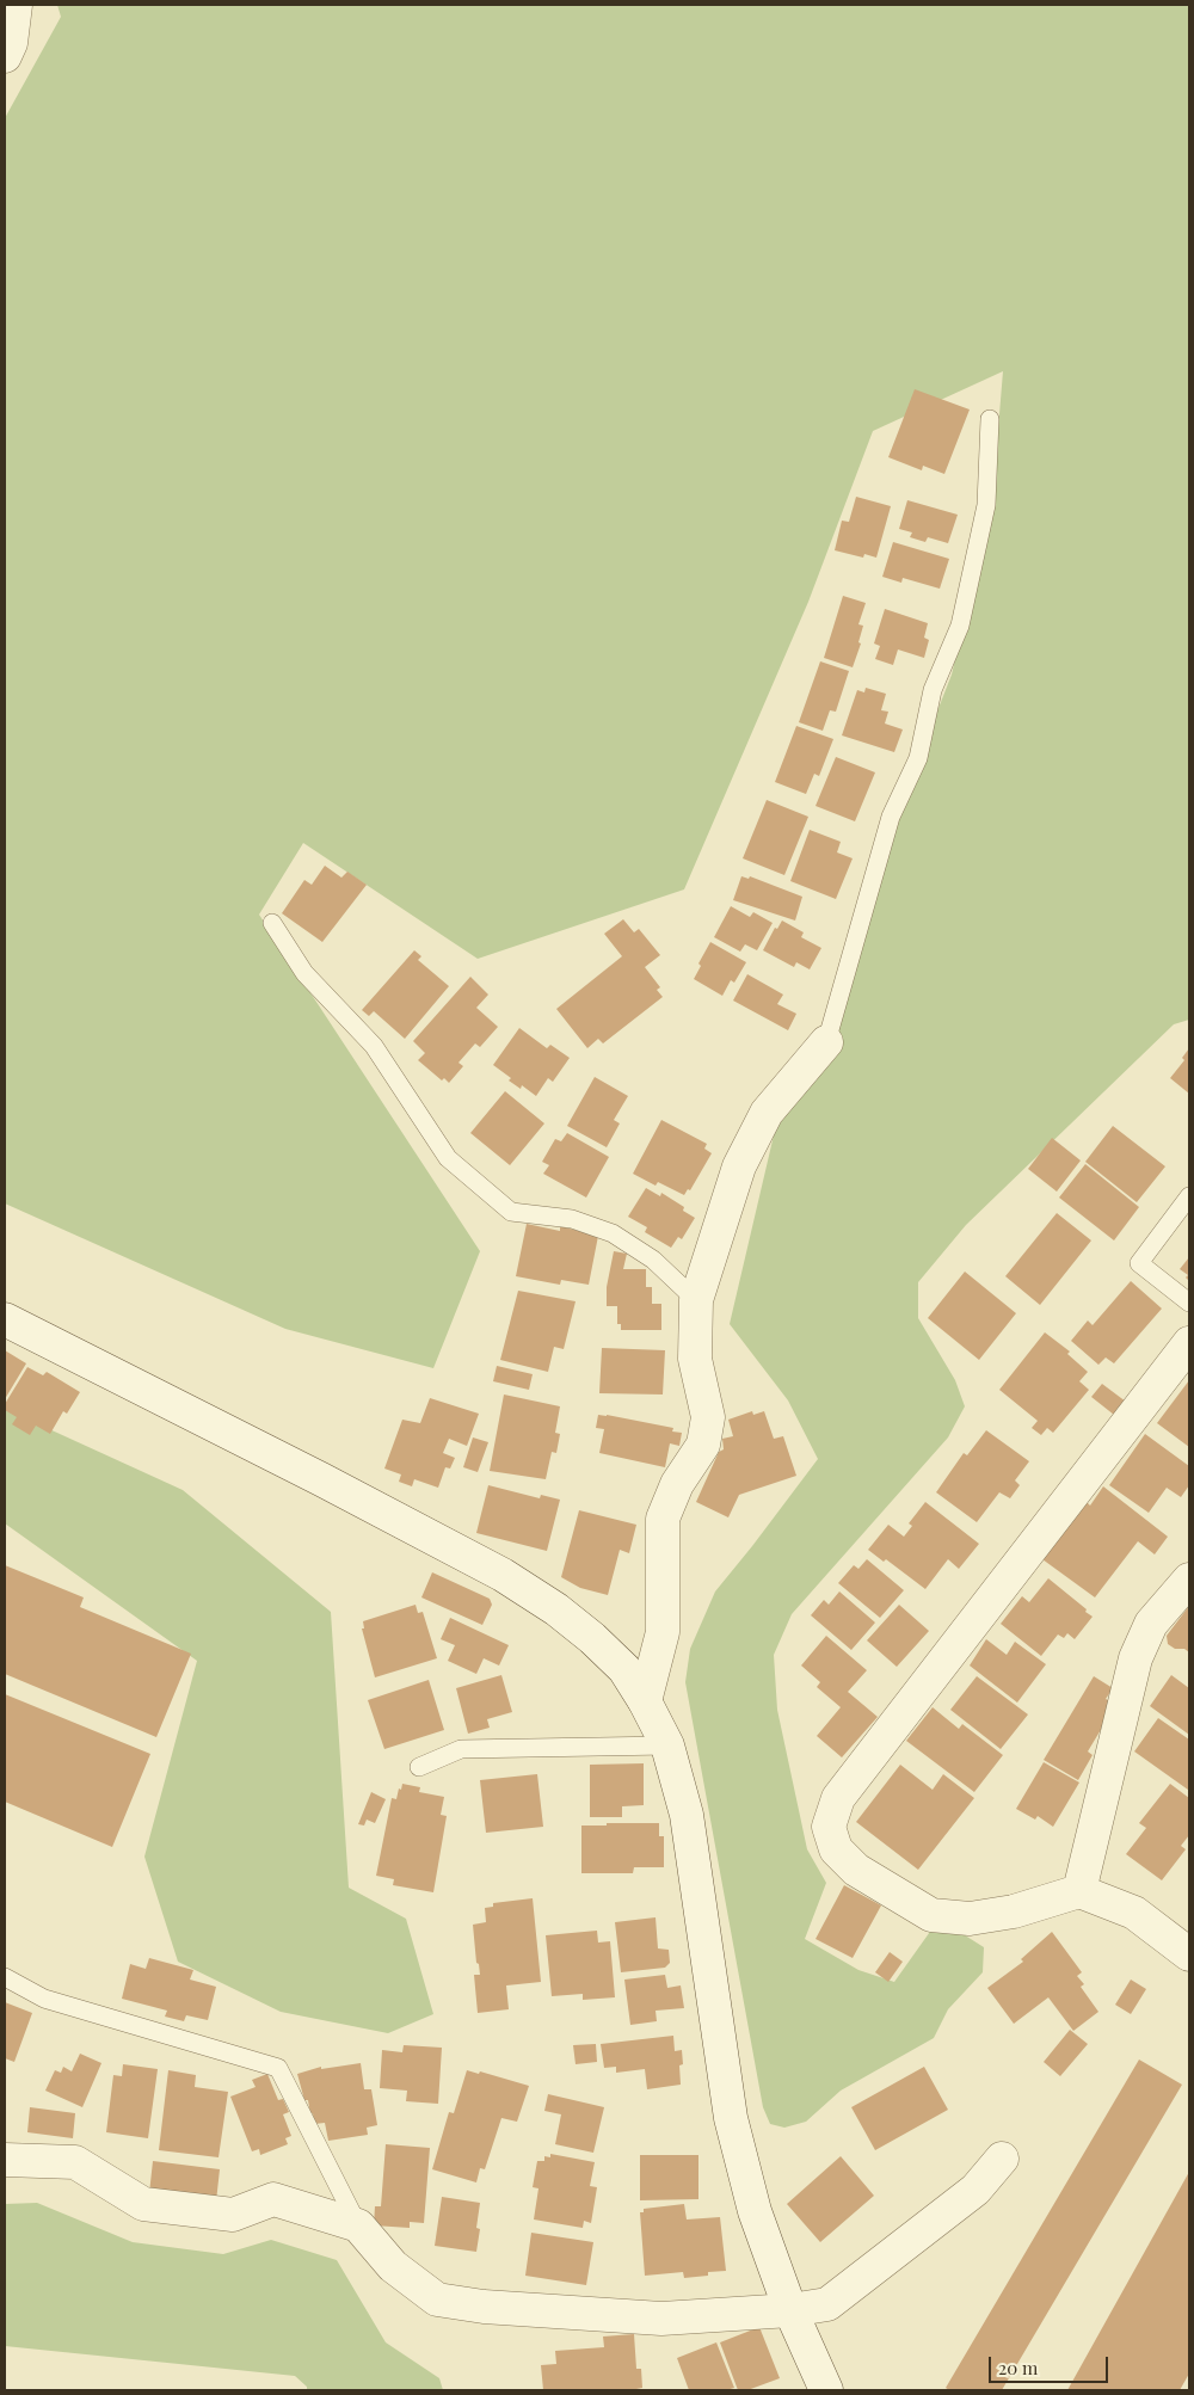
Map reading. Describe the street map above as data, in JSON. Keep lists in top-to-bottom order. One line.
{"scale_bar":"20 m"}
